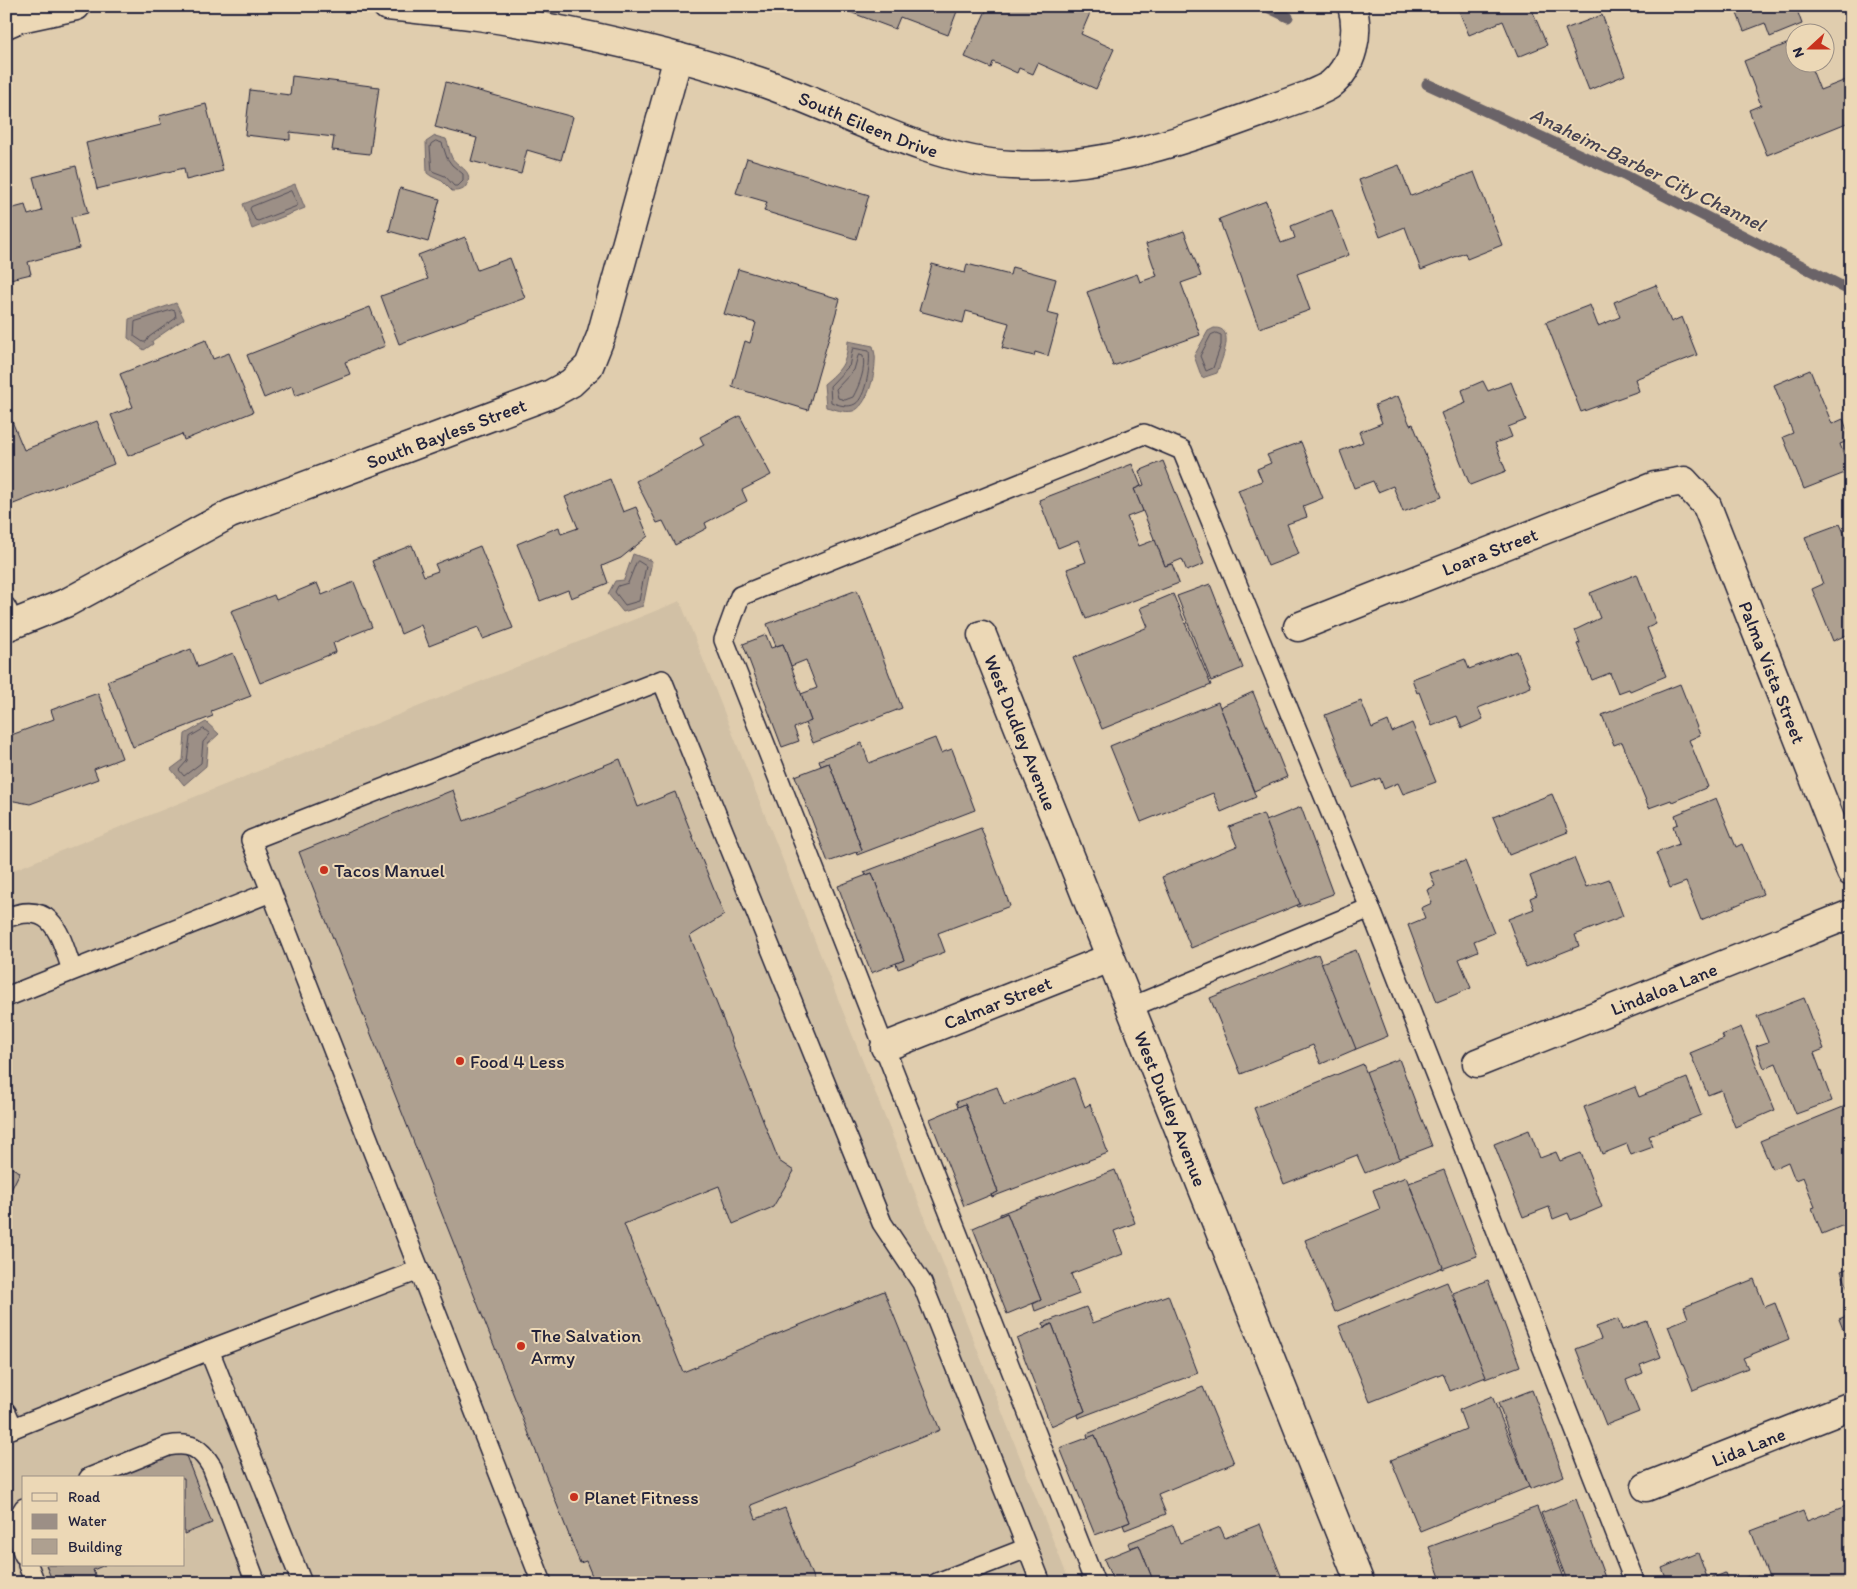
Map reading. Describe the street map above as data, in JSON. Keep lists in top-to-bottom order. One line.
{"streets":{"street":["South Eileen Drive","South Bayless Street","Loara Street","Palma Vista Street","West Dudley Avenue","Lindaloa Lane","Calmar Street","Lida Lane"]},"crossings":[["South Eileen Drive","South Bayless Street"],["Loara Street","Palma Vista Street"],["West Dudley Avenue","Calmar Street"]],"water":["Anaheim-Barber City Channel"],"places":["Tacos Manuel","Food 4 Less","The Salvation Army","Planet Fitness"],"legend":["Road","Water","Building"],"north":"left"}
